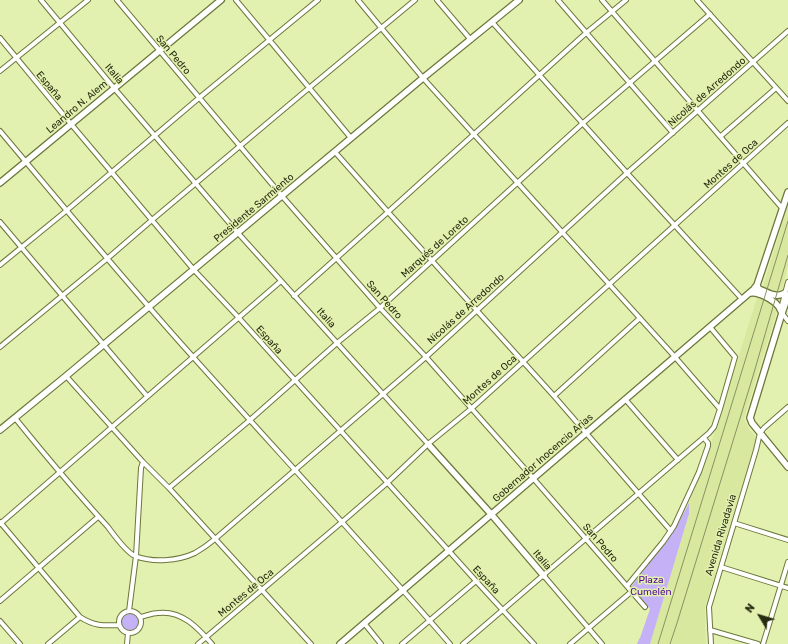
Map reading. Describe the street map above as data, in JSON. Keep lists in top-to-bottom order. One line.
{"streets":{"street":["San Pedro","Italia","España","Nicolás de Arredondo","Leandro N. Alem","Montes de Oca","Presidente Sarmiento","Marqués de Loreto","Gobernador Inocencio Arias","Avenida Rivadavia"]},"crossings":[["San Pedro","Nicolás de Arredondo"],["San Pedro","Leandro N. Alem"],["San Pedro","Montes de Oca"],["San Pedro","Presidente Sarmiento"],["San Pedro","Marqués de Loreto"],["San Pedro","Gobernador Inocencio Arias"],["Italia","Nicolás de Arredondo"],["Italia","Leandro N. Alem"],["Italia","Montes de Oca"],["Italia","Presidente Sarmiento"],["Italia","Marqués de Loreto"],["Italia","Gobernador Inocencio Arias"],["España","Nicolás de Arredondo"],["España","Leandro N. Alem"],["España","Montes de Oca"],["España","Presidente Sarmiento"],["España","Marqués de Loreto"],["España","Gobernador Inocencio Arias"]],"parks":["Plaza Cumelén"],"north":"top left"}
